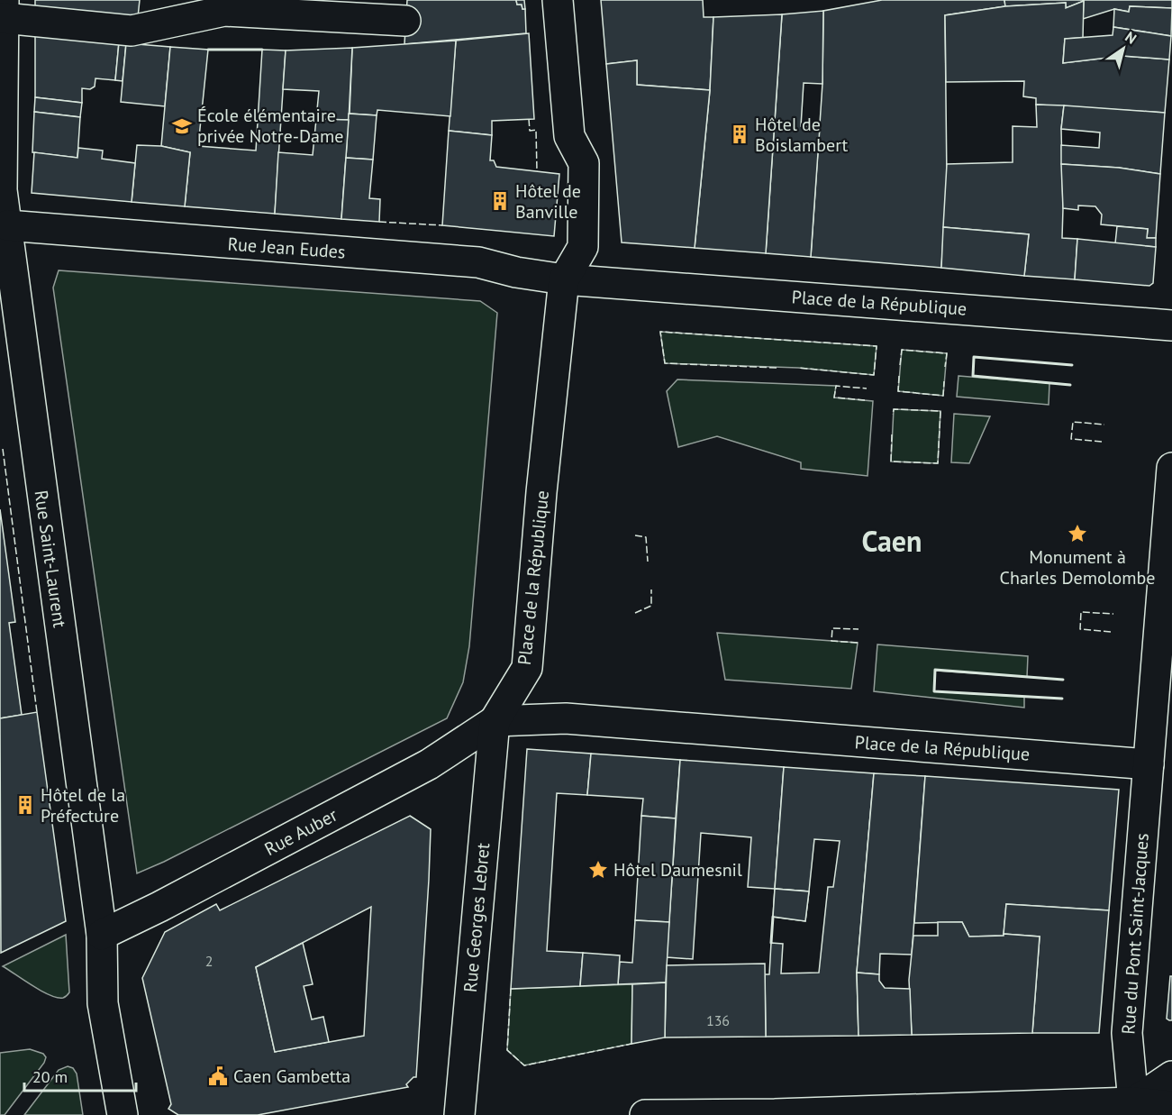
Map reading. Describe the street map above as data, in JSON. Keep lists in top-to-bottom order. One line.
{"streets":{"street":["Rue Jean Eudes","Place de la République","Rue Saint-Laurent","Rue Auber","Rue Georges Lebret","Rue du Pont Saint-Jacques"]},"crossings":[["Rue Jean Eudes","Place de la République"],["Rue Jean Eudes","Rue Saint-Laurent"],["Place de la République","Rue Auber"],["Place de la République","Rue Georges Lebret"],["Place de la République","Rue du Pont Saint-Jacques"],["Rue Saint-Laurent","Rue Auber"],["Rue Auber","Rue Georges Lebret"]],"districts":["Caen"],"places":{"school or university":["École élémentaire privée Notre-Dame"],"building":["Hôtel de Boislambert","Hôtel de Banville","Hôtel de la Préfecture"],"place":["Monument à Charles Demolombe","Hôtel Daumesnil"],"public building":["Caen Gambetta"]},"house_numbers":["2","136"],"scale_bar":"20 m","north":"top right"}
